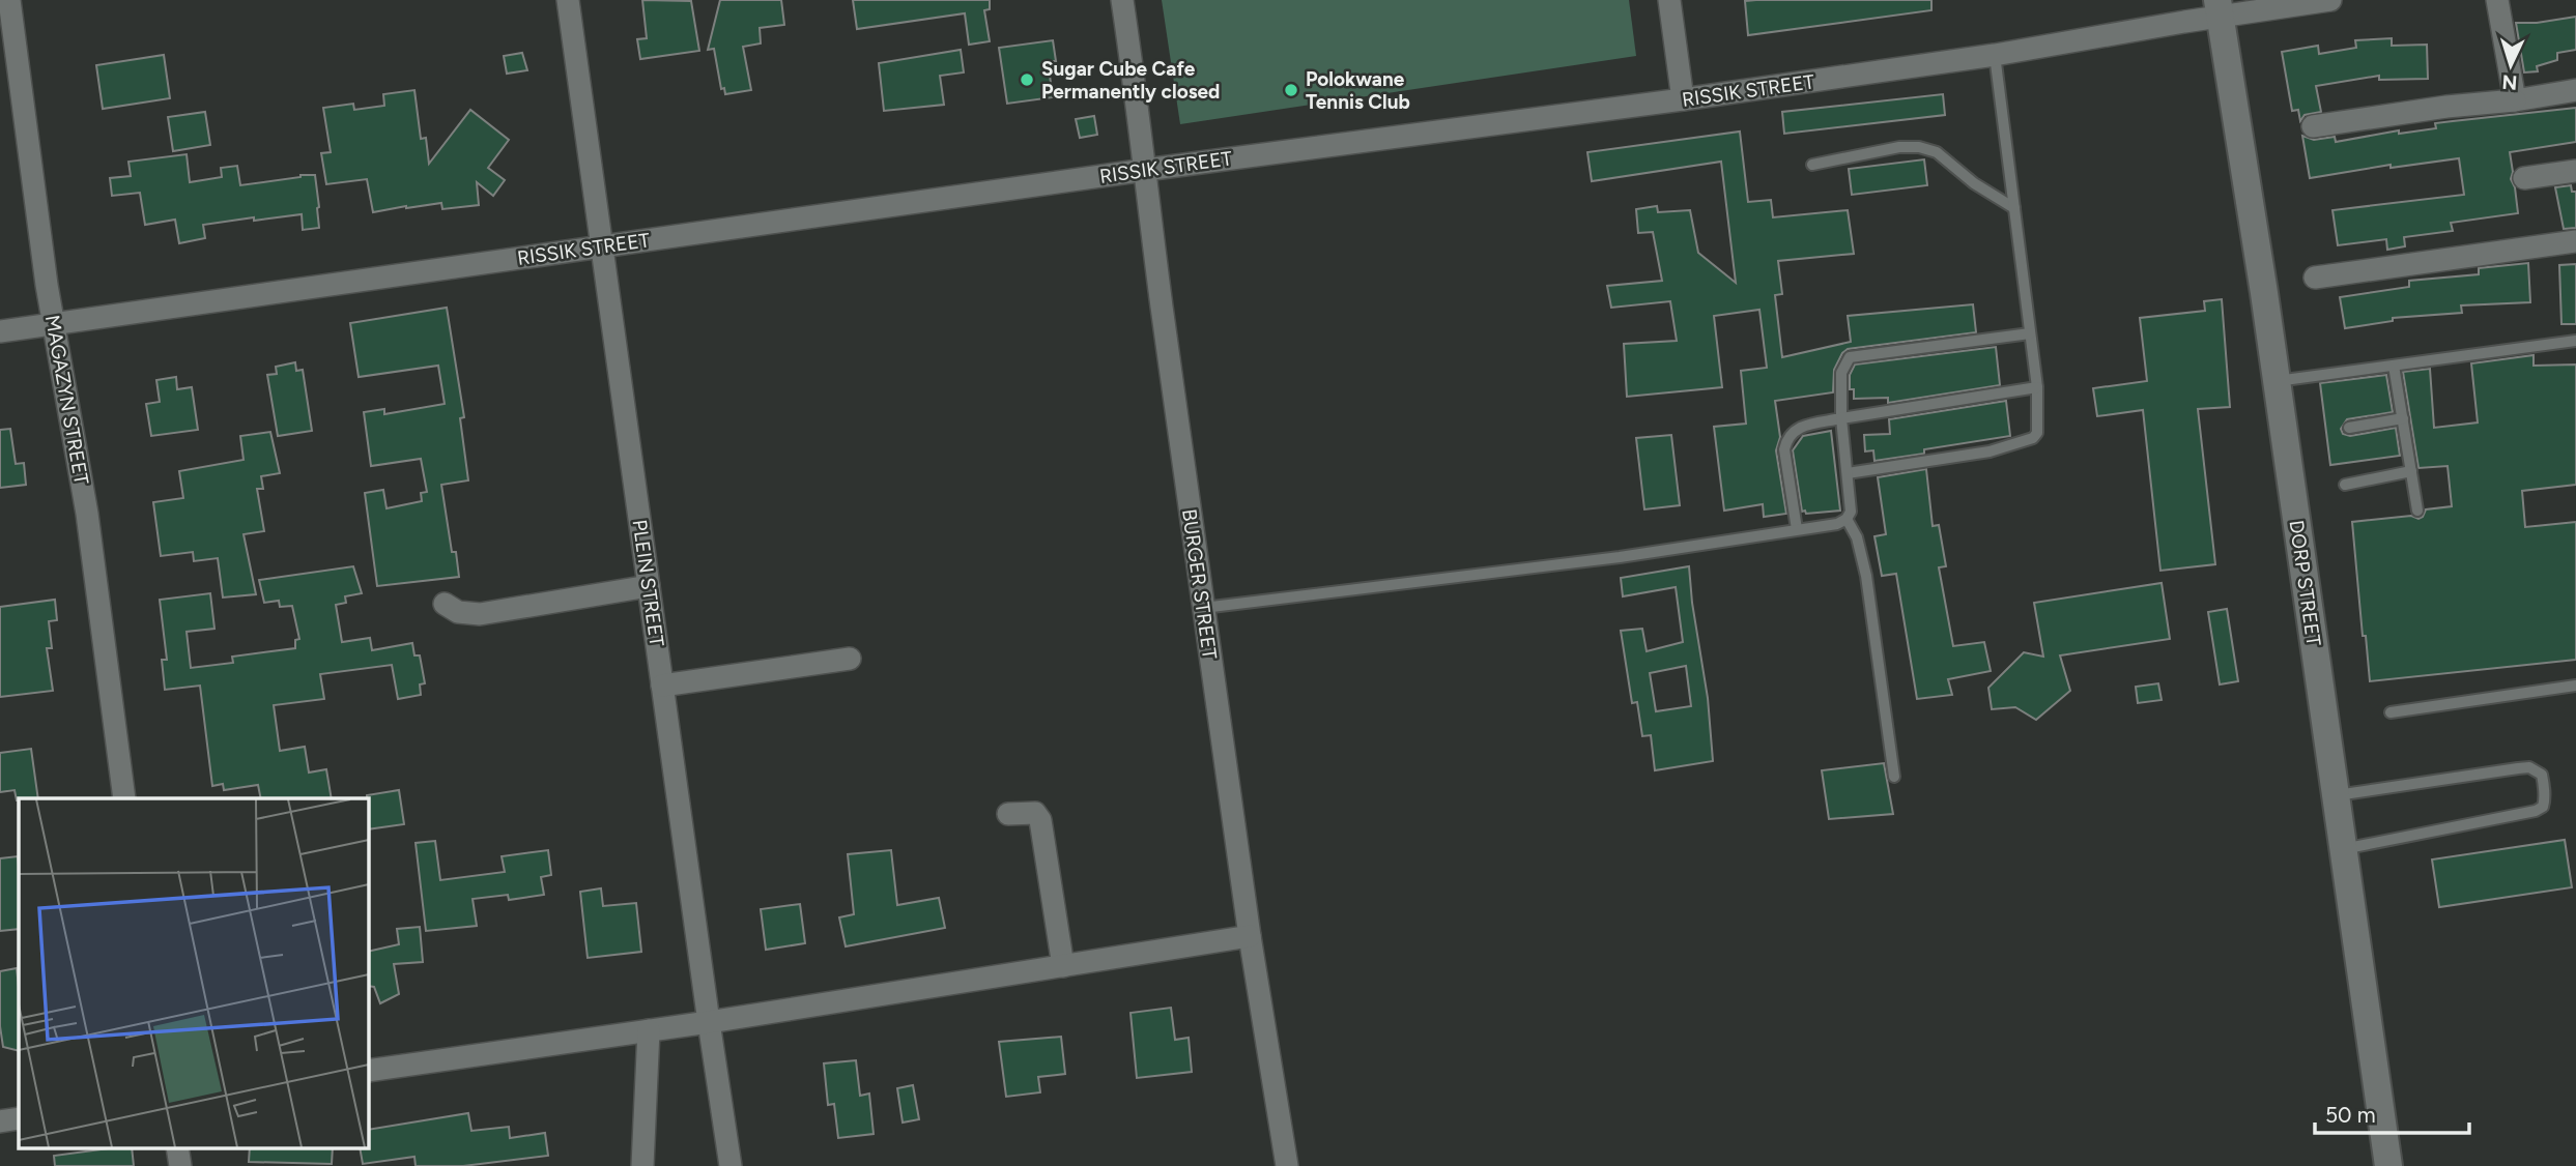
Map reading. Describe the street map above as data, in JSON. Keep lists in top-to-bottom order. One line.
{"streets":{"street":["RISSIK STREET","MAGAZYN STREET","PLEIN STREET","DORP STREET","BURGER STREET"]},"crossings":[["RISSIK STREET","MAGAZYN STREET"],["RISSIK STREET","PLEIN STREET"],["RISSIK STREET","DORP STREET"],["RISSIK STREET","BURGER STREET"]],"places":["Sugar Cube Cafe Permanently closed","Polokwane Tennis Club"],"scale_bar":"50 m","north":"bottom"}
